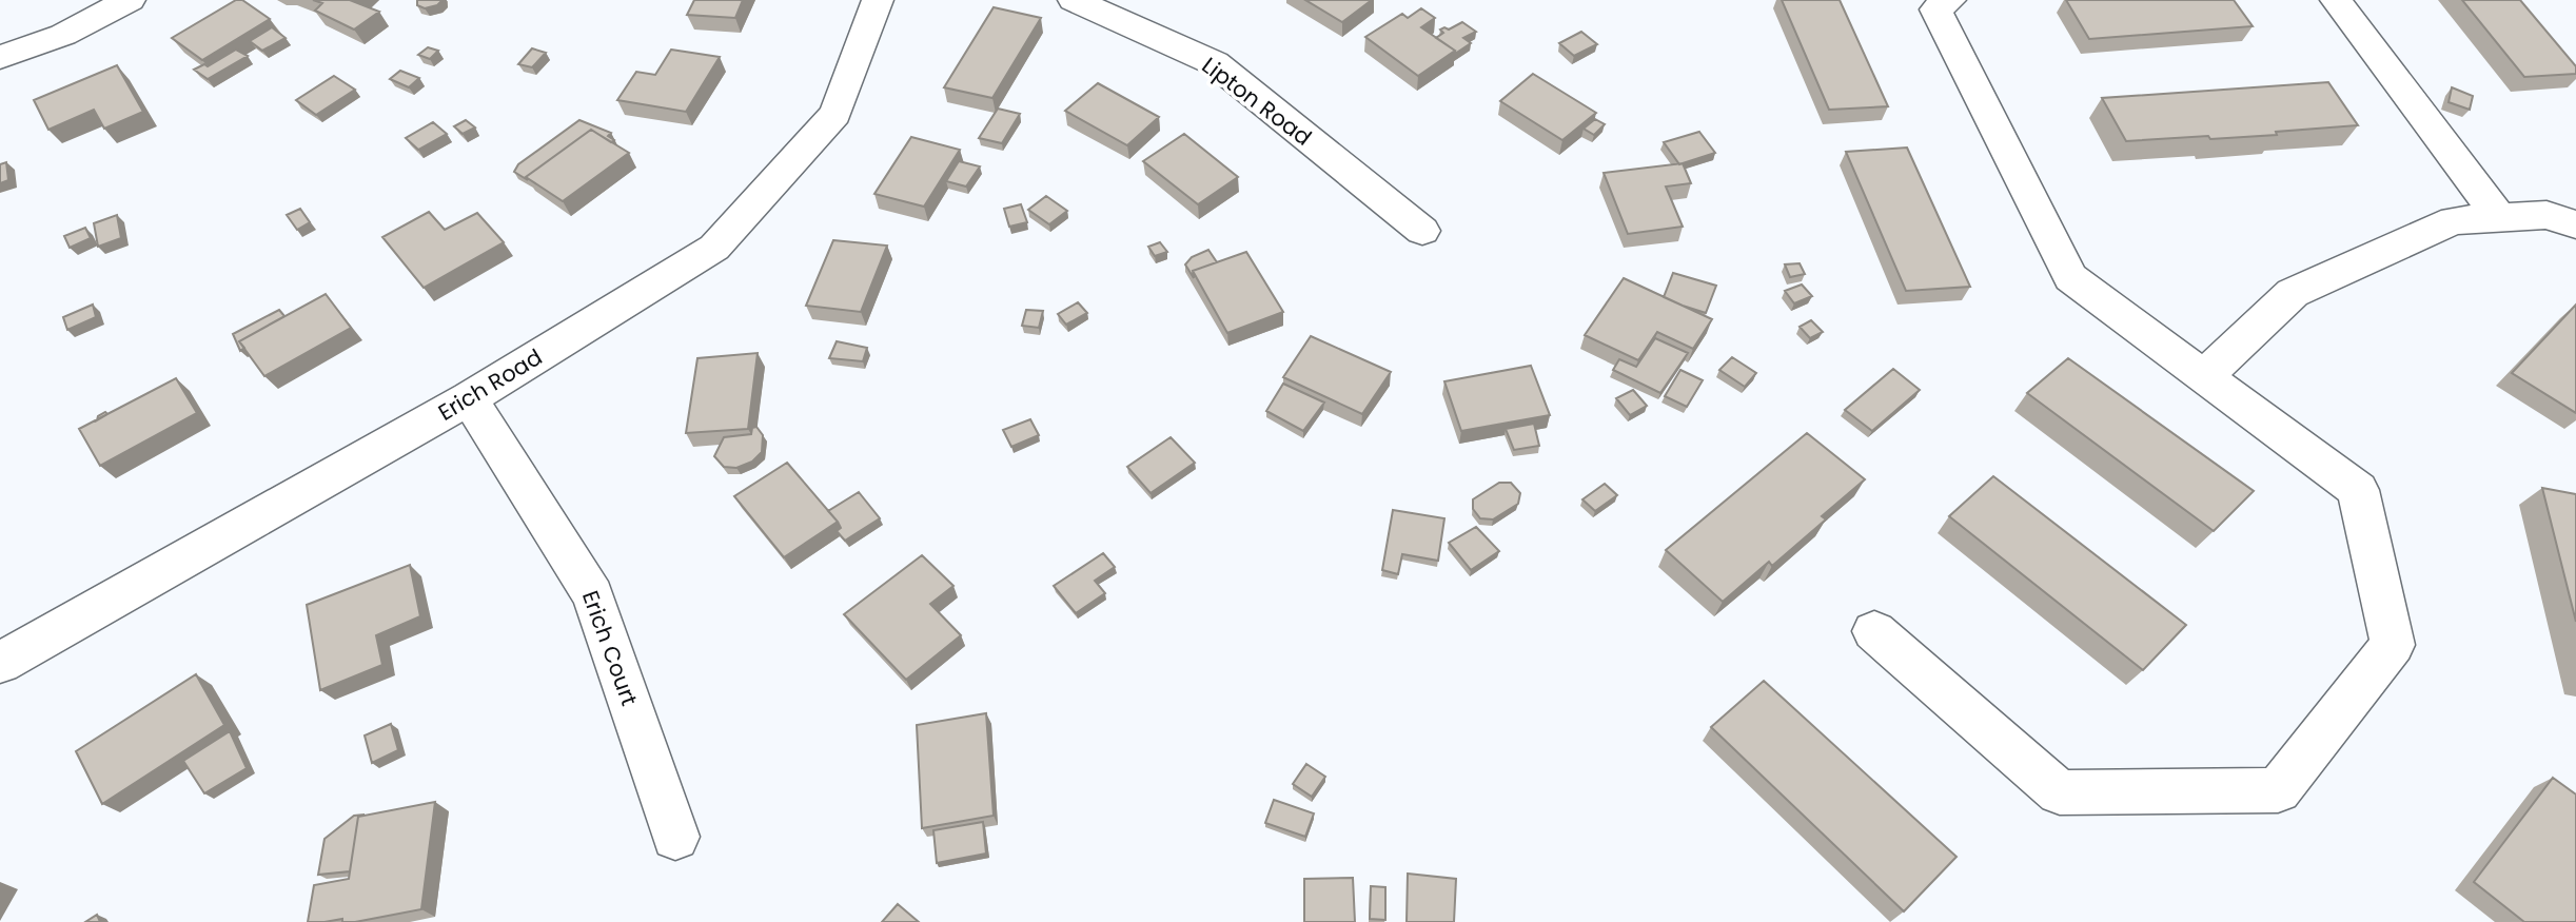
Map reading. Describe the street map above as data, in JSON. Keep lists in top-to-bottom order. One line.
{"streets":{"street":["Lipton Road","Erich Road","Erich Court"]},"crossings":[["Erich Road","Erich Court"]]}
